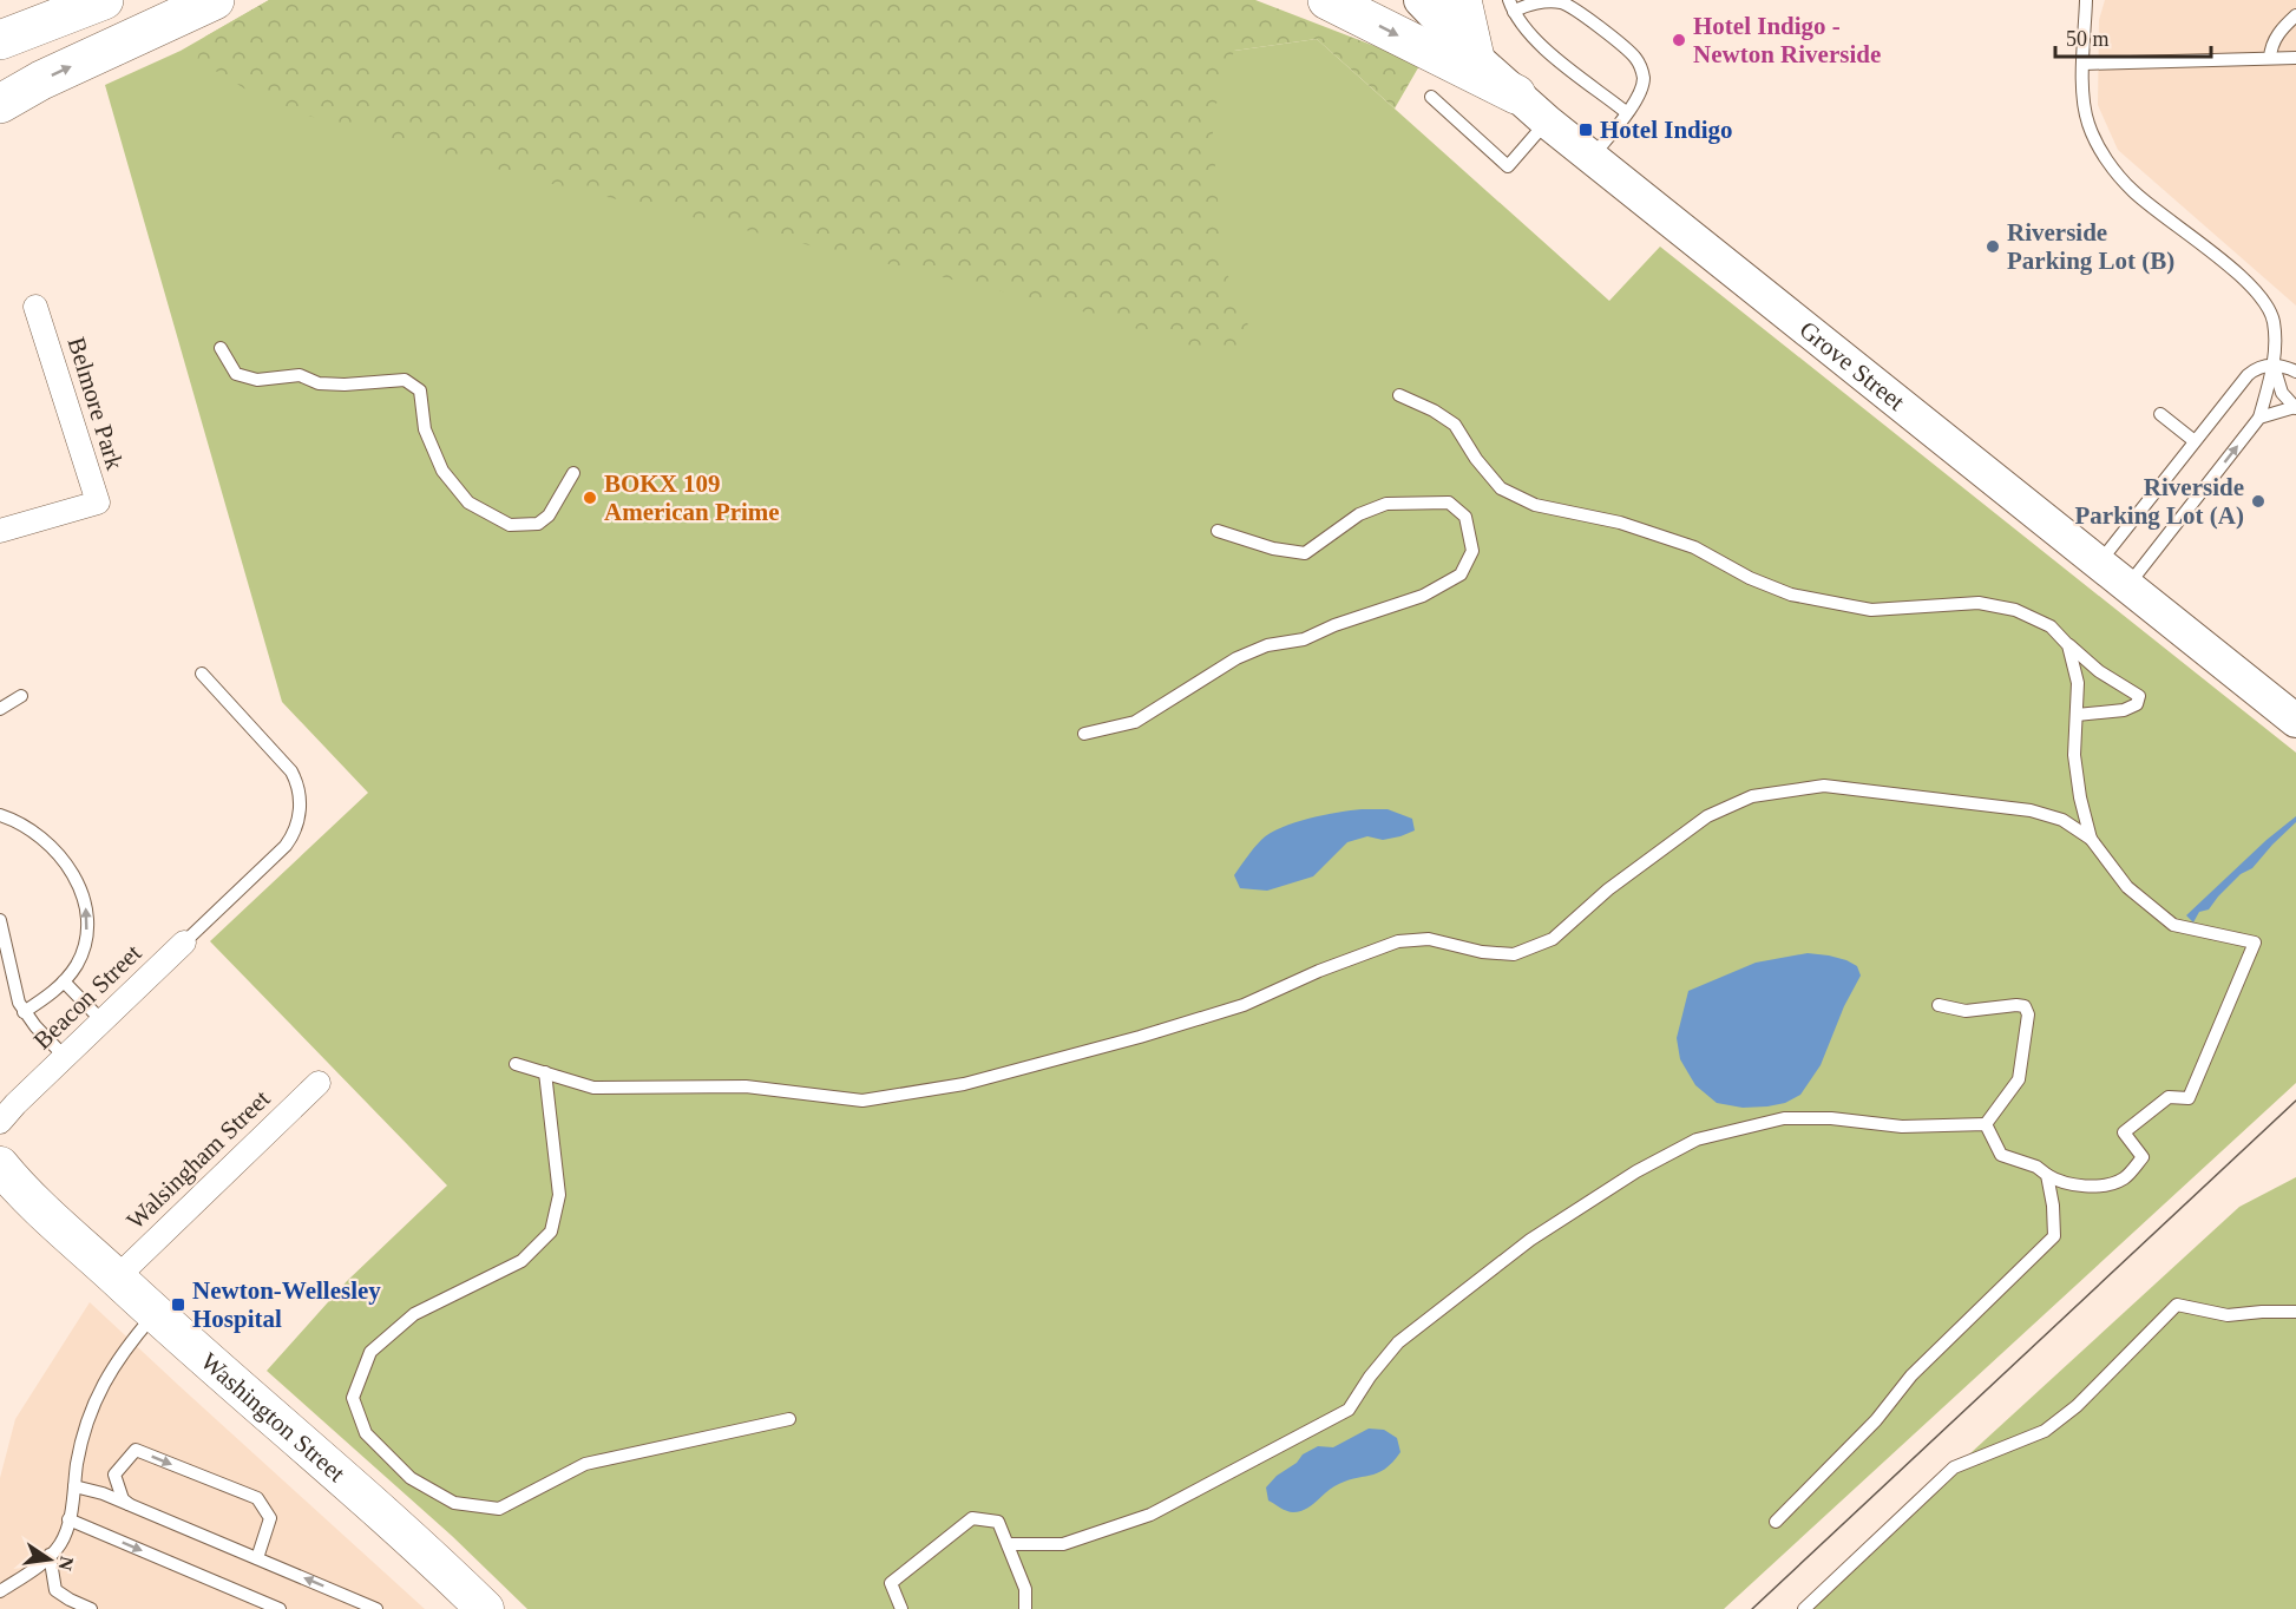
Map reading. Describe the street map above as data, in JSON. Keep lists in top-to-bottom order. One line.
{"streets":{"main road":["Grove Street","Washington Street"],"street":["Belmore Park","Beacon Street","Walsingham Street"]},"crossings":[["Walsingham Street","Washington Street"]],"places":{"other":["Hotel Indigo - Newton Riverside","Riverside Parking Lot (B)","BOKX 109 American Prime","Riverside Parking Lot (A)"],"transit":["Hotel Indigo","Newton-Wellesley Hospital"]},"scale_bar":"50 m","north":"right"}
